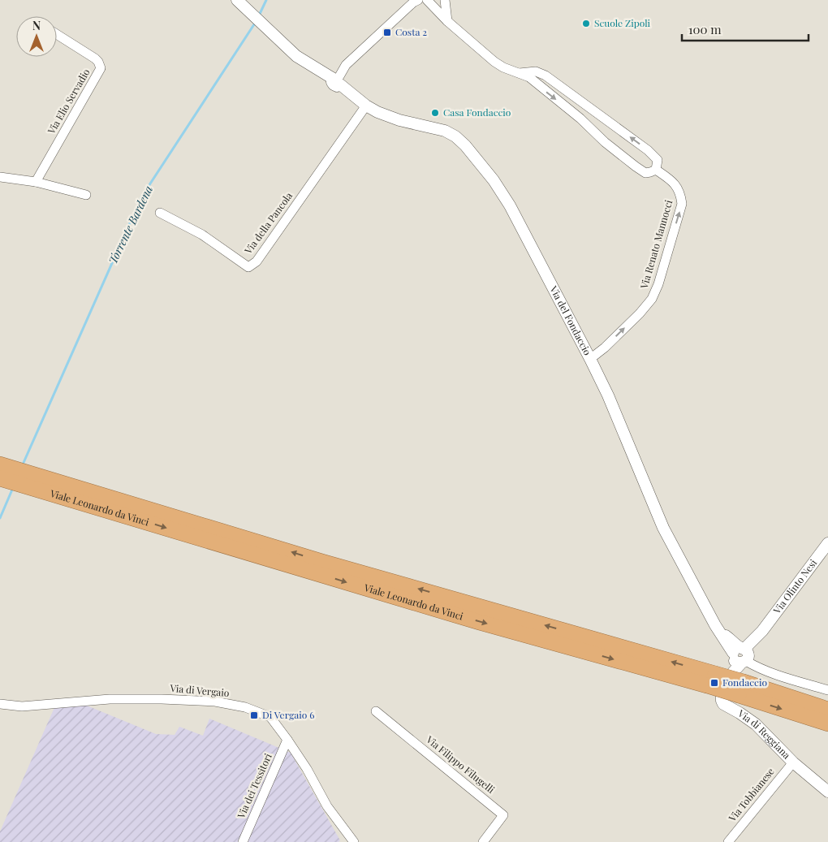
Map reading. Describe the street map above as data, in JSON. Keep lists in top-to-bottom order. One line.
{"streets":{"highway":["Viale Leonardo da Vinci"],"street":["Via Elio Servadio","Via della Pancola","Via Renato Mannocci","Via del Fondaccio","Via Olinto Nesi","Via di Vergaio","Via di Reggiana","Via Filippo Filugelli","Via dei Tessitori","Via Tobbianese"]},"crossings":[["Via della Pancola","Via del Fondaccio"],["Via Renato Mannocci","Via del Fondaccio"],["Via del Fondaccio","Via Olinto Nesi"],["Via del Fondaccio","Via di Reggiana"],["Viale Leonardo da Vinci","Via di Reggiana"],["Via Olinto Nesi","Via di Reggiana"],["Via di Vergaio","Via dei Tessitori"],["Via di Reggiana","Via Tobbianese"]],"water":["Torrente Bardena"],"places":{"other":["Scuole Zipoli","Casa Fondaccio"],"transit":["Costa 2","Fondaccio","Di Vergaio 6"]},"scale_bar":"100 m","north":"top"}
